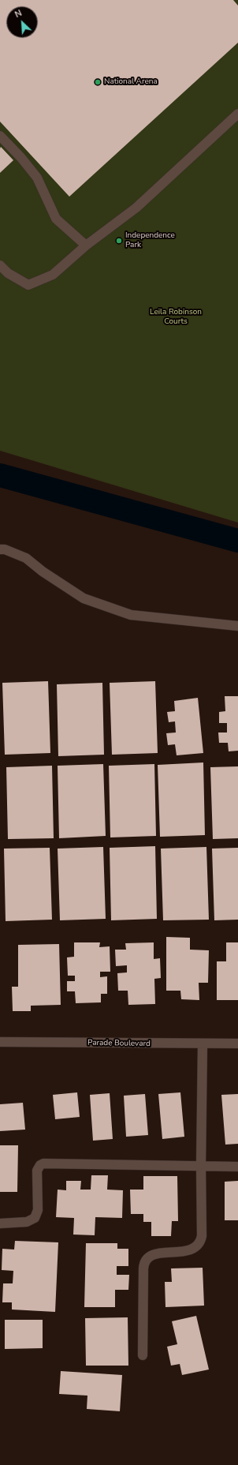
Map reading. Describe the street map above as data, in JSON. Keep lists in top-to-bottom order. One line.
{"streets":{"street":["Parade Boulevard"]},"parks":["Leila Robinson Courts"],"places":["National Arena","Independence Park"],"north":"top left"}
